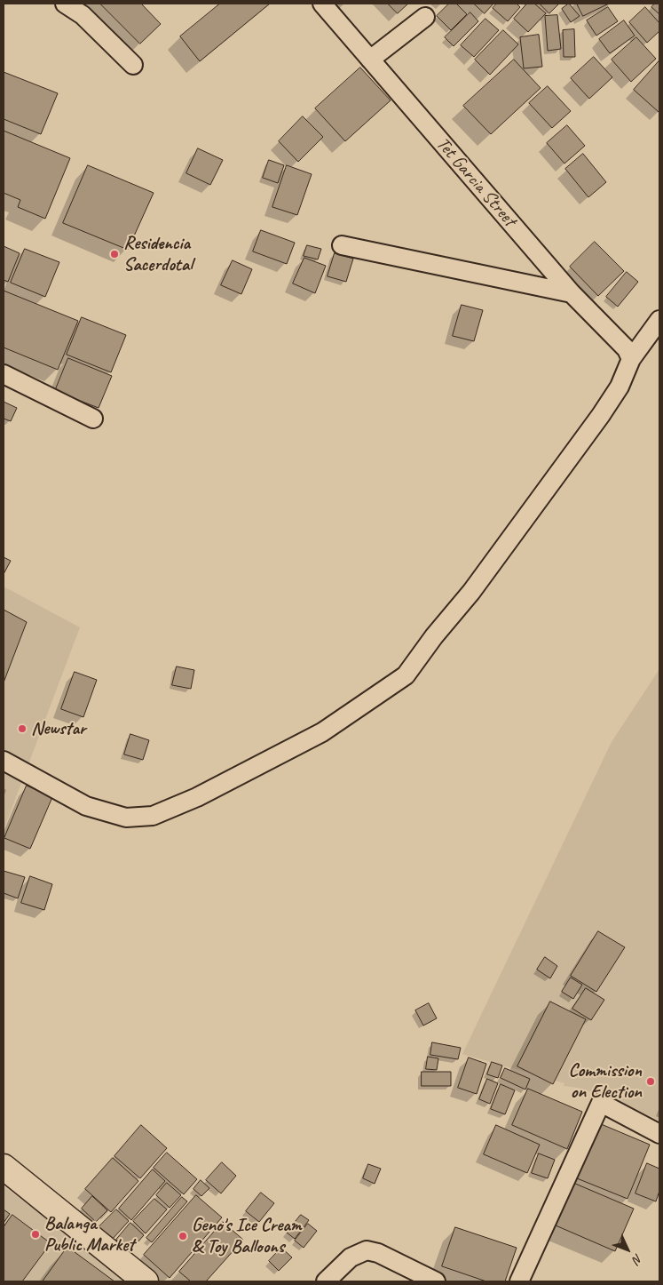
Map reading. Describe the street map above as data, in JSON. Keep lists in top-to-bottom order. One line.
{"streets":{"street":["Tet Garcia Street"]},"places":["Residencia Sacerdotal","Newstar","Commission on Election","Balanga Public Market","Geno's Ice Cream & Toy Balloons"],"north":"bottom right"}
